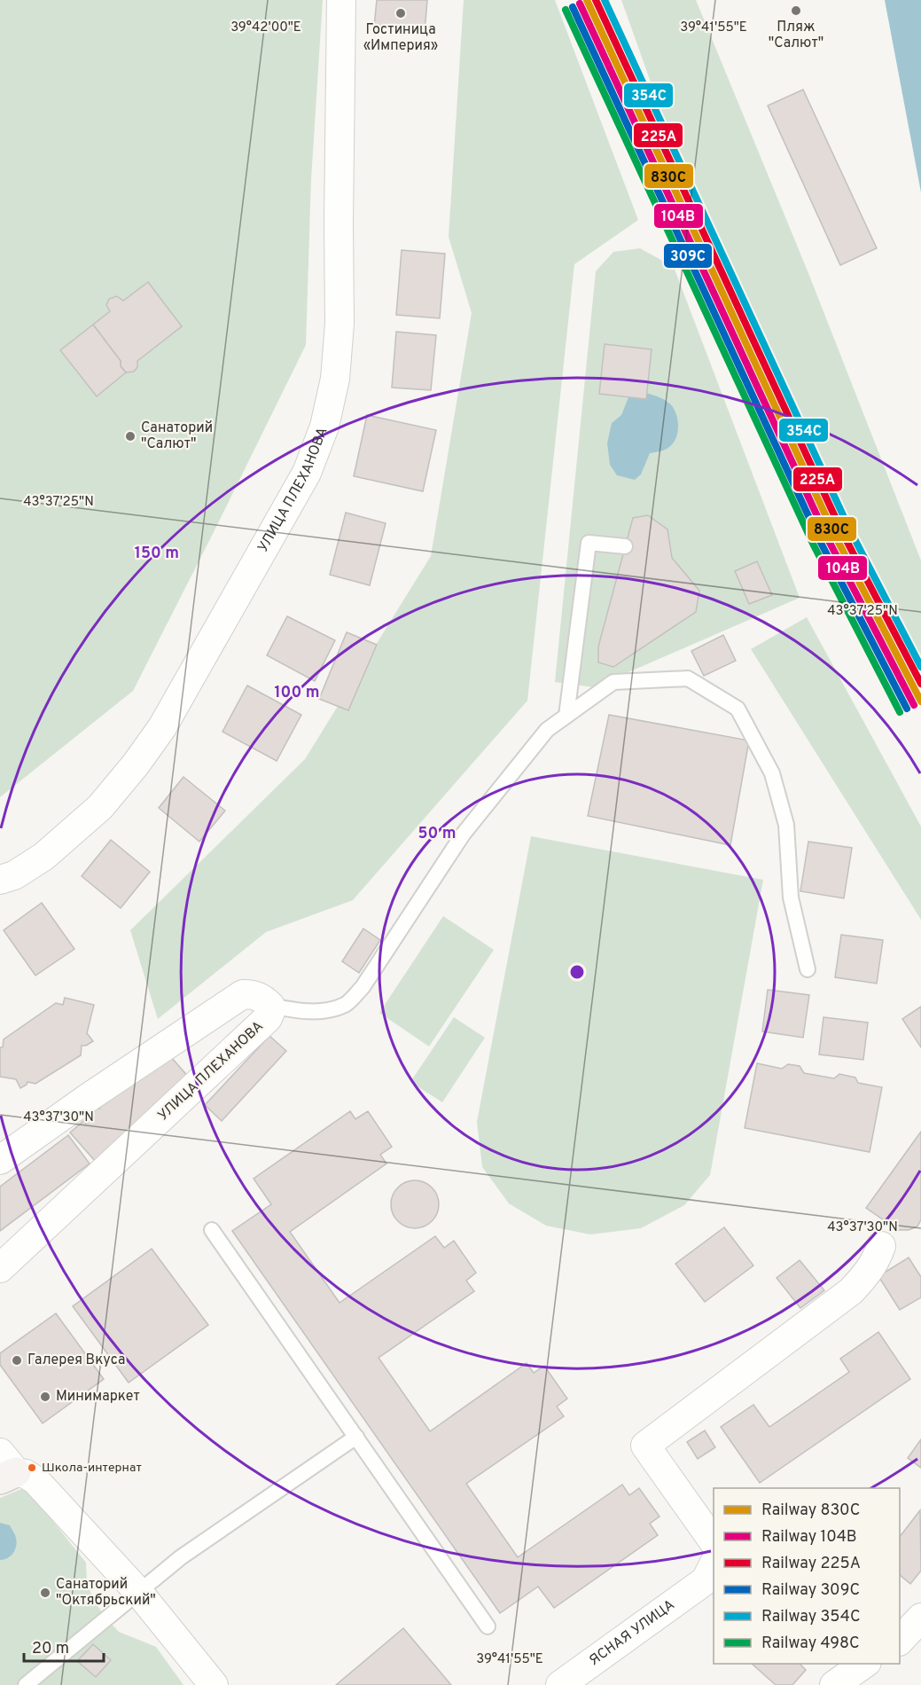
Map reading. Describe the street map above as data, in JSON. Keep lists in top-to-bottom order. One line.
{"streets":{"street":["УЛИЦА ПЛЕХАНОВА","ЯСНАЯ УЛИЦА"]},"places":["Пляж \"Салют\"","Гостиница «Империя»","Санаторий \"Салют\"","Галерея Вкуса","Минимаркет","Школа-интернат","Санаторий \"Октябрьский\""],"lines":["rail line 830С","rail line 225А","rail line 354С","rail line 104В","rail line 309С","rail line 498С"],"legend":["Railway 830С","Railway 104В","Railway 225А","Railway 309С","Railway 354С","Railway 498С"],"scale_bar":"20 m","coordinates":["39°42'00\"E","39°41'55\"E","43°37'25\"N","43°37'30\"N"],"rings":["150 m","100 m","50 m"]}
